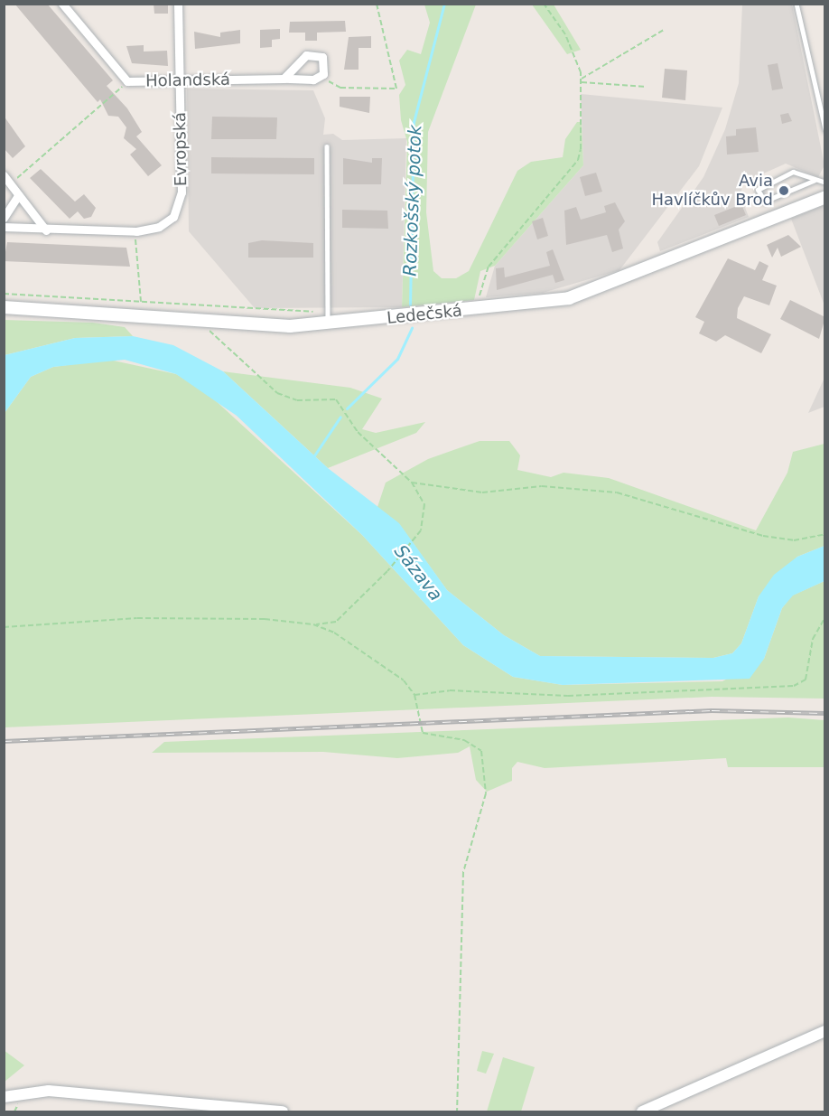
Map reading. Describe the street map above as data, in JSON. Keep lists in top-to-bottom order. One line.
{"streets":{"main road":["Ledečská"],"street":["Holandská","Evropská"]},"crossings":[["Holandská","Evropská"]],"water":["Rozkošský potok","Sázava"],"places":["Avia Havlíčkův Brod"]}
